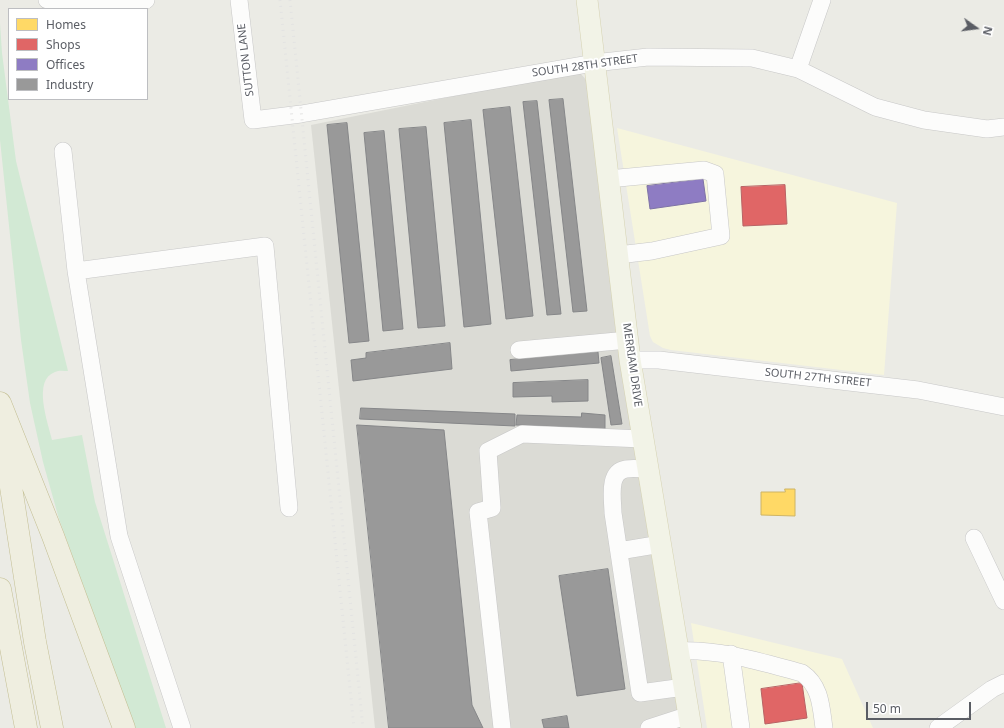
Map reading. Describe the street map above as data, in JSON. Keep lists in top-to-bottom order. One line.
{"streets":{"main road":["MERRIAM DRIVE"],"street":["SUTTON LANE","SOUTH 28TH STREET","SOUTH 27TH STREET"]},"crossings":[["SUTTON LANE","SOUTH 28TH STREET"],["SOUTH 28TH STREET","MERRIAM DRIVE"],["MERRIAM DRIVE","SOUTH 27TH STREET"]],"legend":["Homes","Shops","Offices","Industry"],"scale_bar":"50 m","north":"right"}
